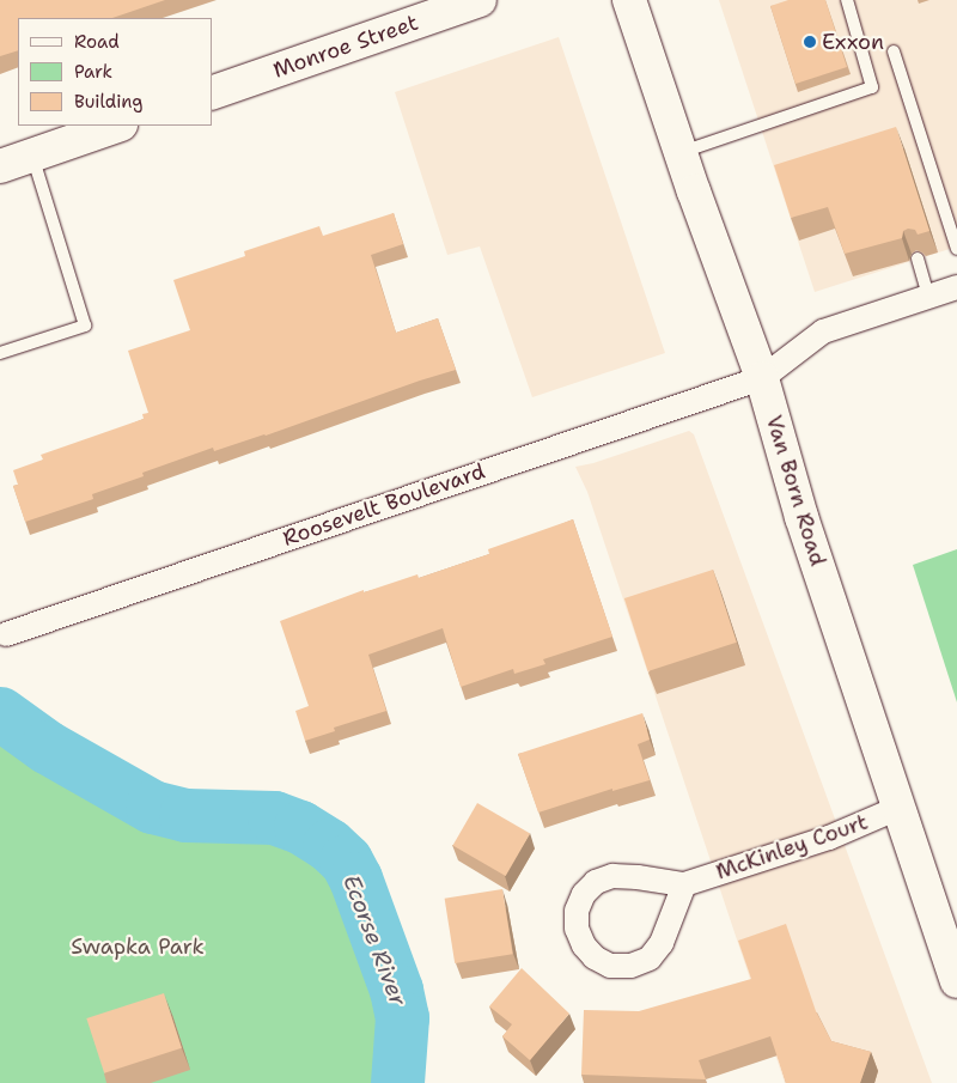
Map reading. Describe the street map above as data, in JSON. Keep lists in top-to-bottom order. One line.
{"streets":{"main road":["Monroe Street","Van Born Road"],"street":["Roosevelt Boulevard","McKinley Court"]},"crossings":[["Van Born Road","Roosevelt Boulevard"],["Van Born Road","McKinley Court"]],"water":["Ecorse River"],"parks":["Swapka Park"],"places":["Exxon"],"legend":["Road","Park","Building"]}
